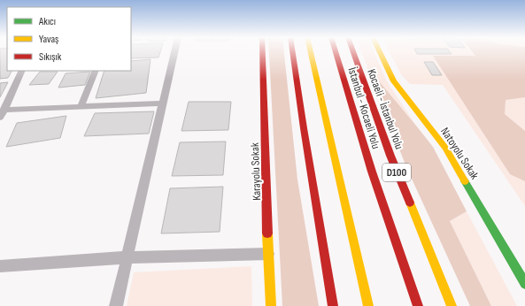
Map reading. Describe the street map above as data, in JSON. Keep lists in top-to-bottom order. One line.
{"streets":{"main road":["İstanbul - Kocaeli Yolu","Kocaeli - İstanbul Yolu","Natoyolu Sokak","Karayolu Sokak","D100"]},"legend":["Akıcı","Yavaş","Sıkışık"]}
